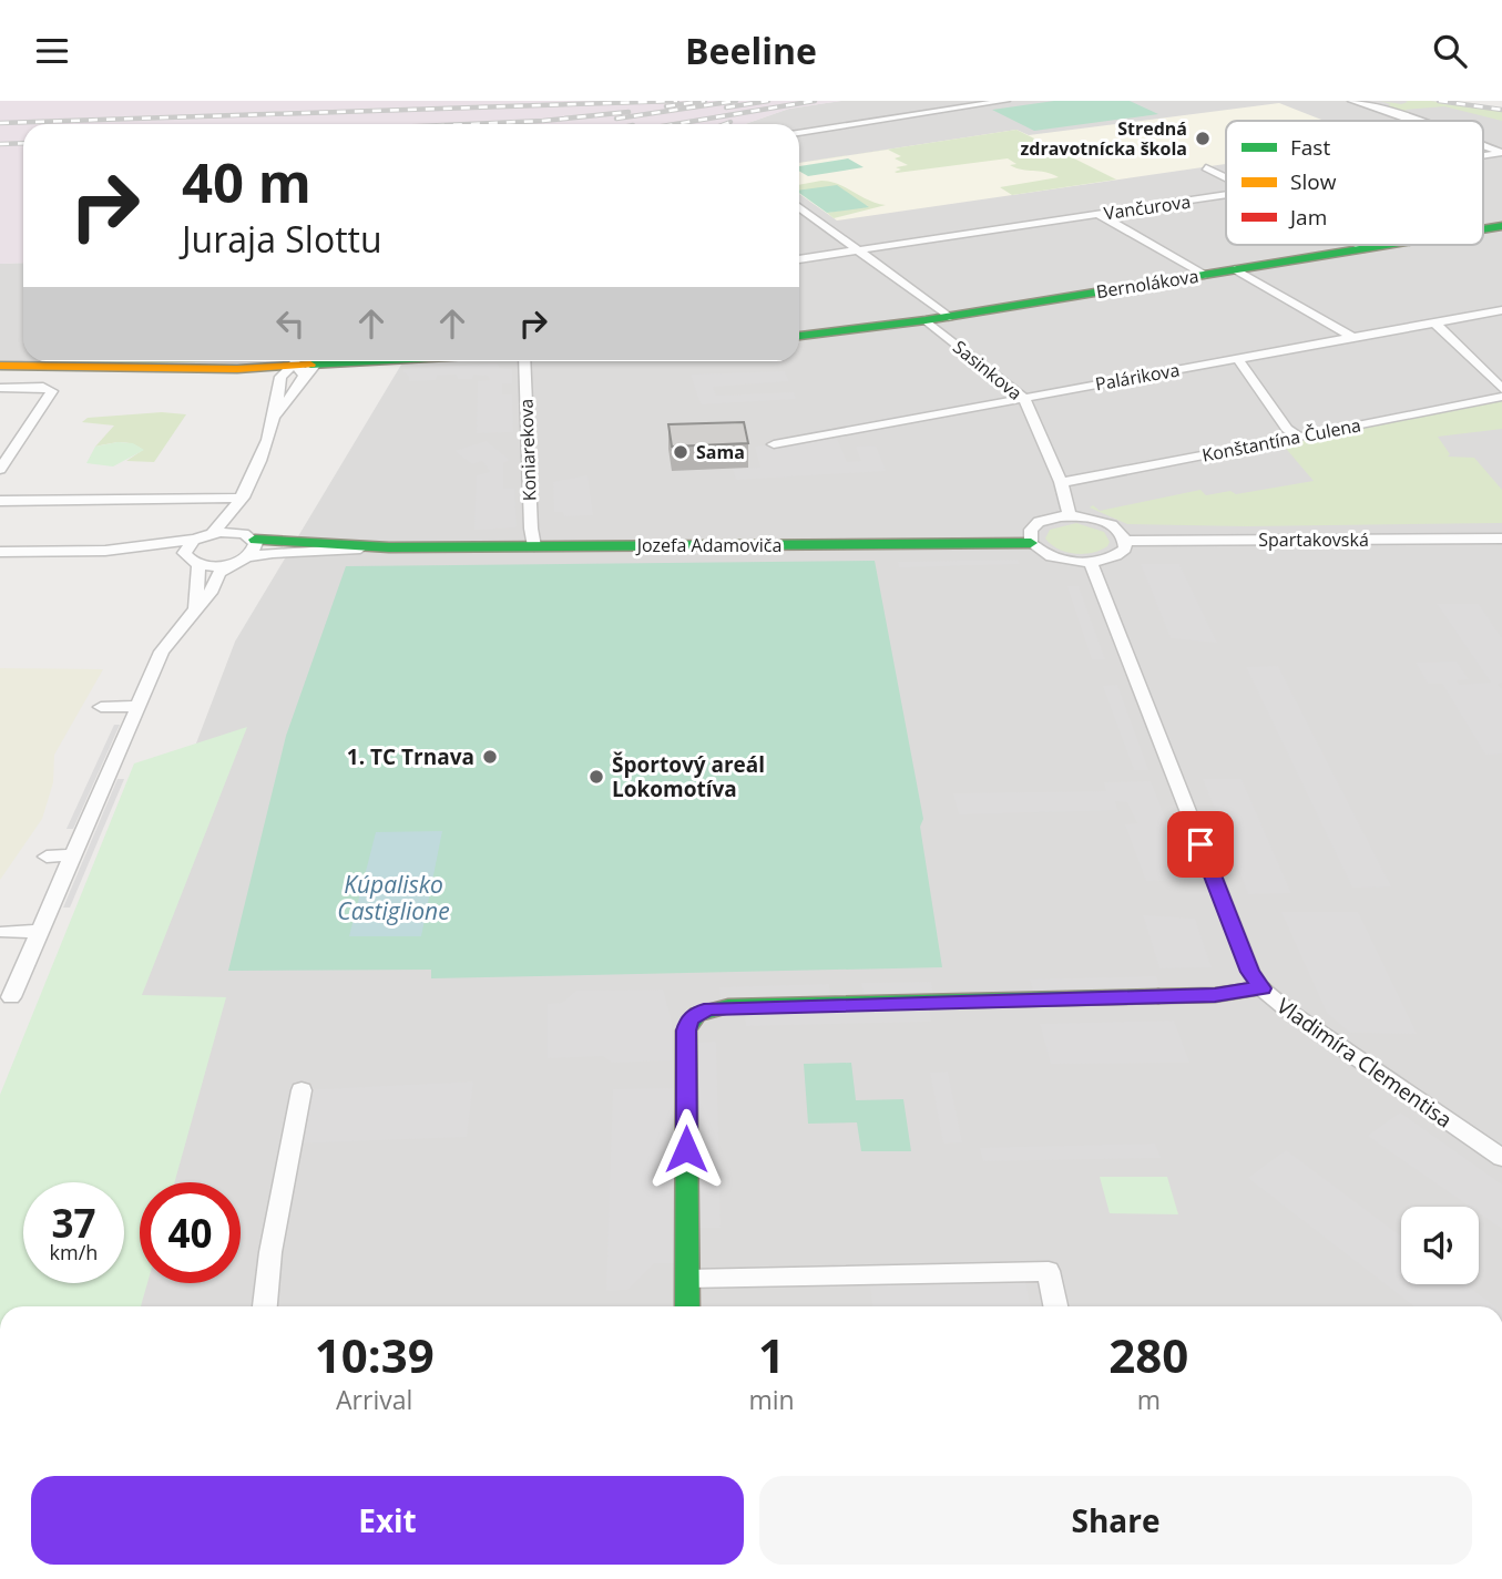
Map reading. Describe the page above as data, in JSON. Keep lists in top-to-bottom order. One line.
{"streets":{"street":["Vančurova","Bernolákova","Sasinkova","Palárikova","Konštantína Čulena","Koniarekova","Spartakovská","Jozefa Adamoviča","Vladimíra Clementisa"]},"crossings":[["Bernolákova","Sasinkova"],["Sasinkova","Palárikova"],["Sasinkova","Konštantína Čulena"],["Koniarekova","Jozefa Adamoviča"]],"water":["Kúpalisko Castiglione"],"places":["Stredná zdravotnícka škola","Sama","1. TC Trnava","Športový areál Lokomotíva"],"legend":["Fast","Slow","Jam"],"page":{"header":"Beeline","turn":["40 m","Juraja Slottu"],"speed":"37 km/h","limit":"40","eta":["10:39","Arrival","1","min","280","m"],"buttons":["Exit","Share"]}}
